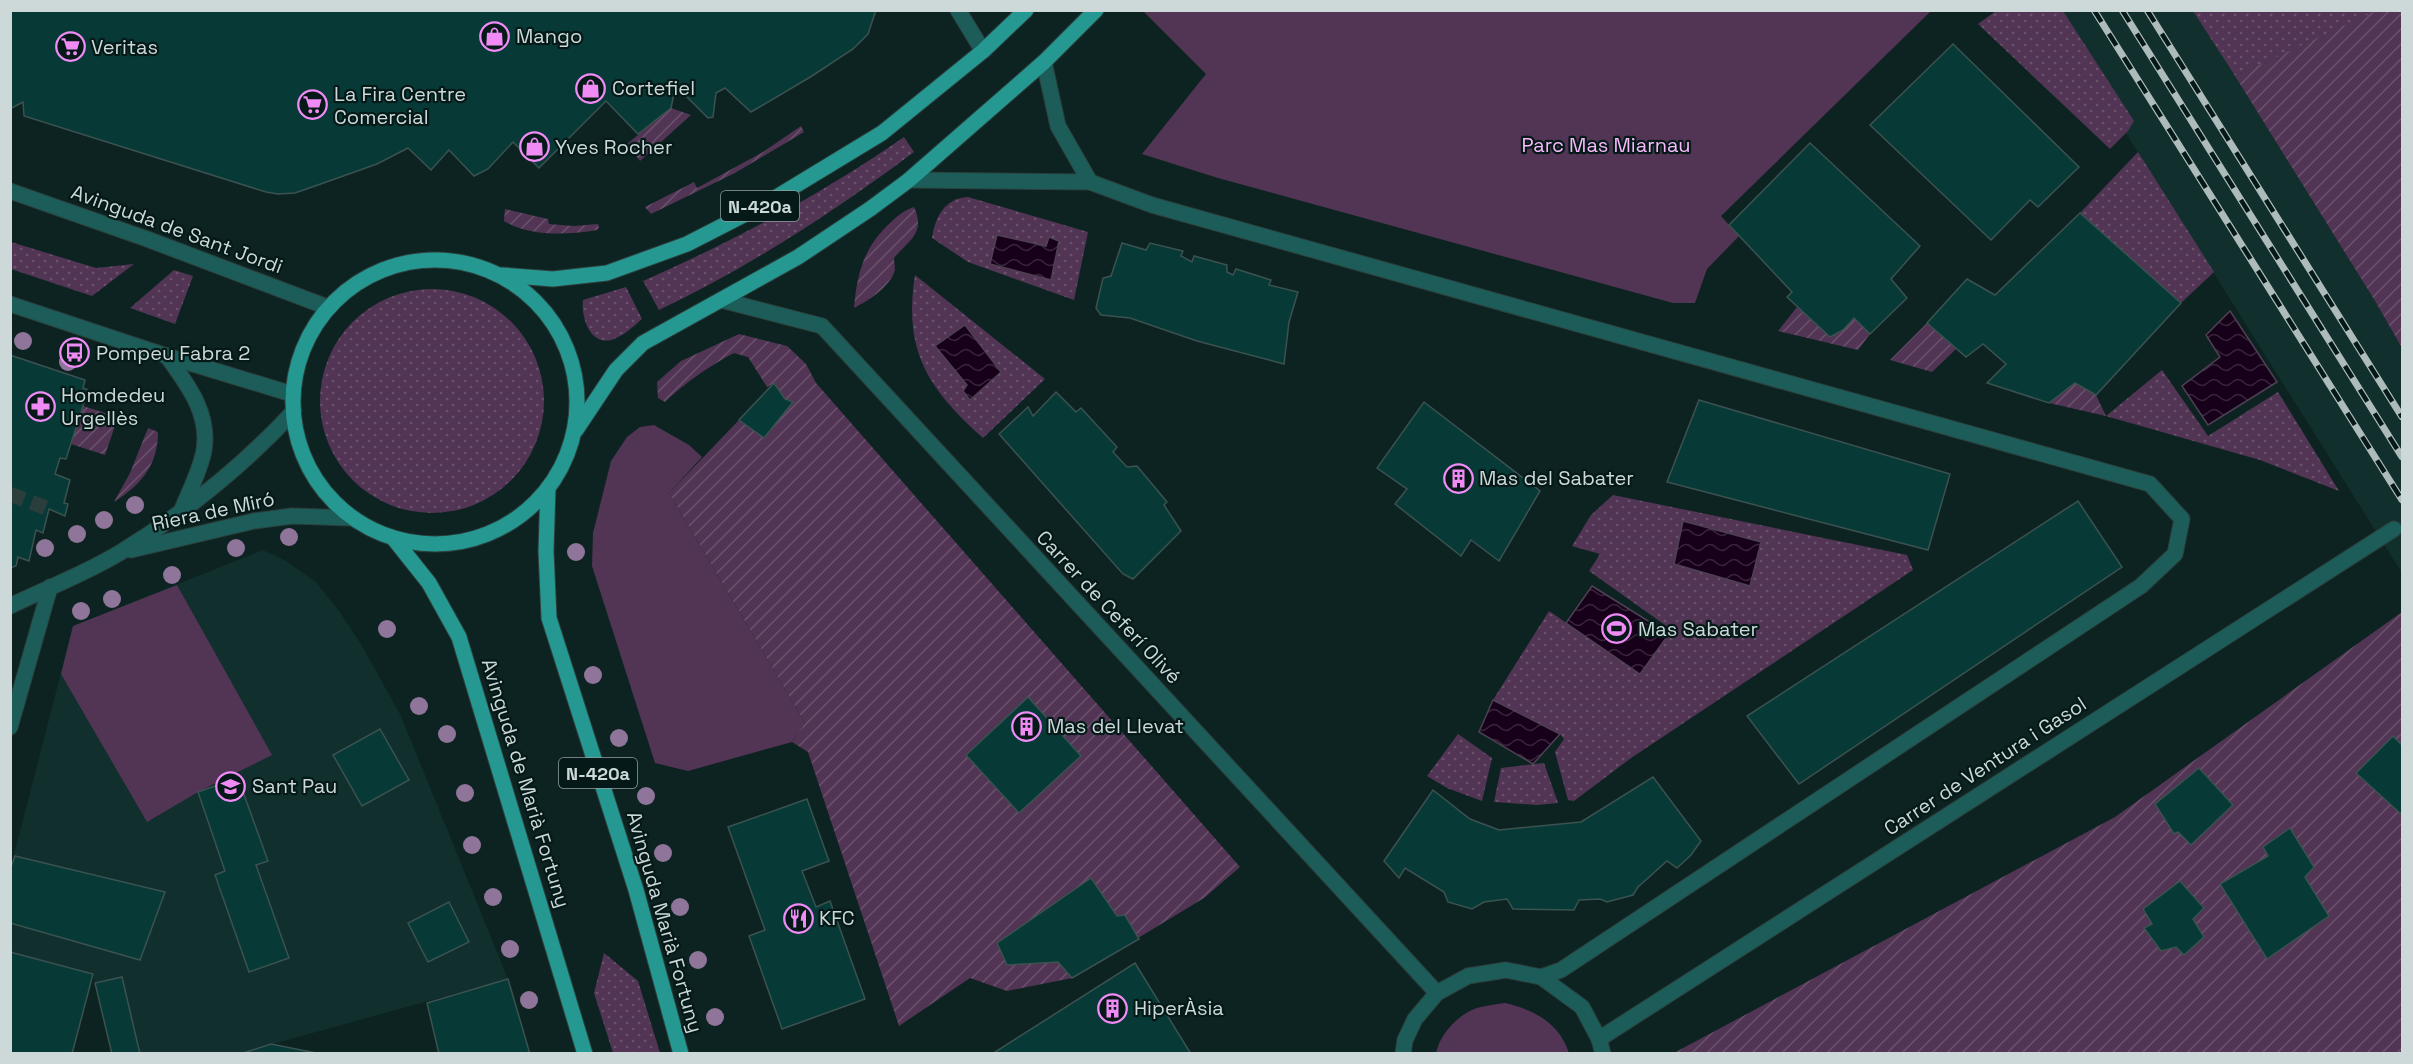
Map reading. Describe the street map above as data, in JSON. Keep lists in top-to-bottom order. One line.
{"streets":{"main road":["N-420a","Avinguda de Marià Fortuny","Avinguda Marià Fortuny"],"street":["Avinguda de Sant Jordi","Riera de Miró","Carrer de Ceferí Olivé","Carrer de Ventura i Gasol"]},"crossings":[["N-420a","Avinguda de Sant Jordi"],["N-420a","Riera de Miró"],["N-420a","Carrer de Ceferí Olivé"],["N-420a","Avinguda de Marià Fortuny"],["N-420a","Avinguda Marià Fortuny"]],"parks":["Parc Mas Miarnau"],"places":{"shop":["Mango","Cortefiel","Yves Rocher"],"supermarket":["Veritas","La Fira Centre Comercial"],"bus stop":["Pompeu Fabra 2"],"pharmacy":["Homdedeu Urgellès"],"building":["Mas del Sabater","Mas del Llevat","HiperÀsia"],"sports":["Mas Sabater"],"school or university":["Sant Pau"],"restaurant":["KFC"]}}
